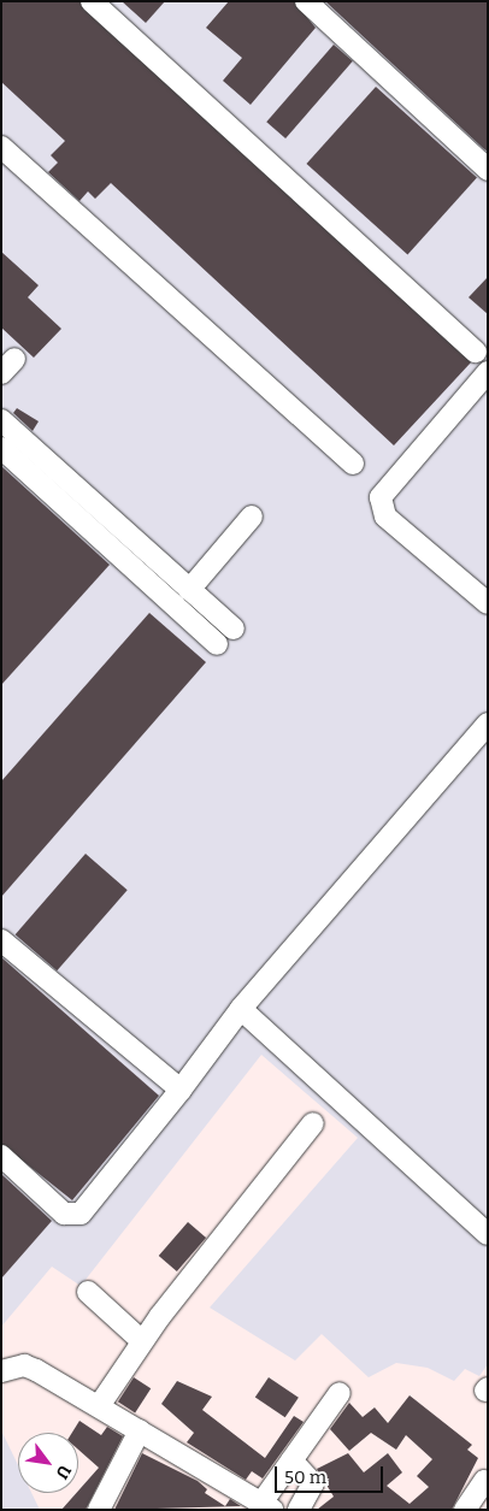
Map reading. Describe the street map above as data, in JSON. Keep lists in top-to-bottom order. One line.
{"scale_bar":"50 m","north":"bottom right"}
